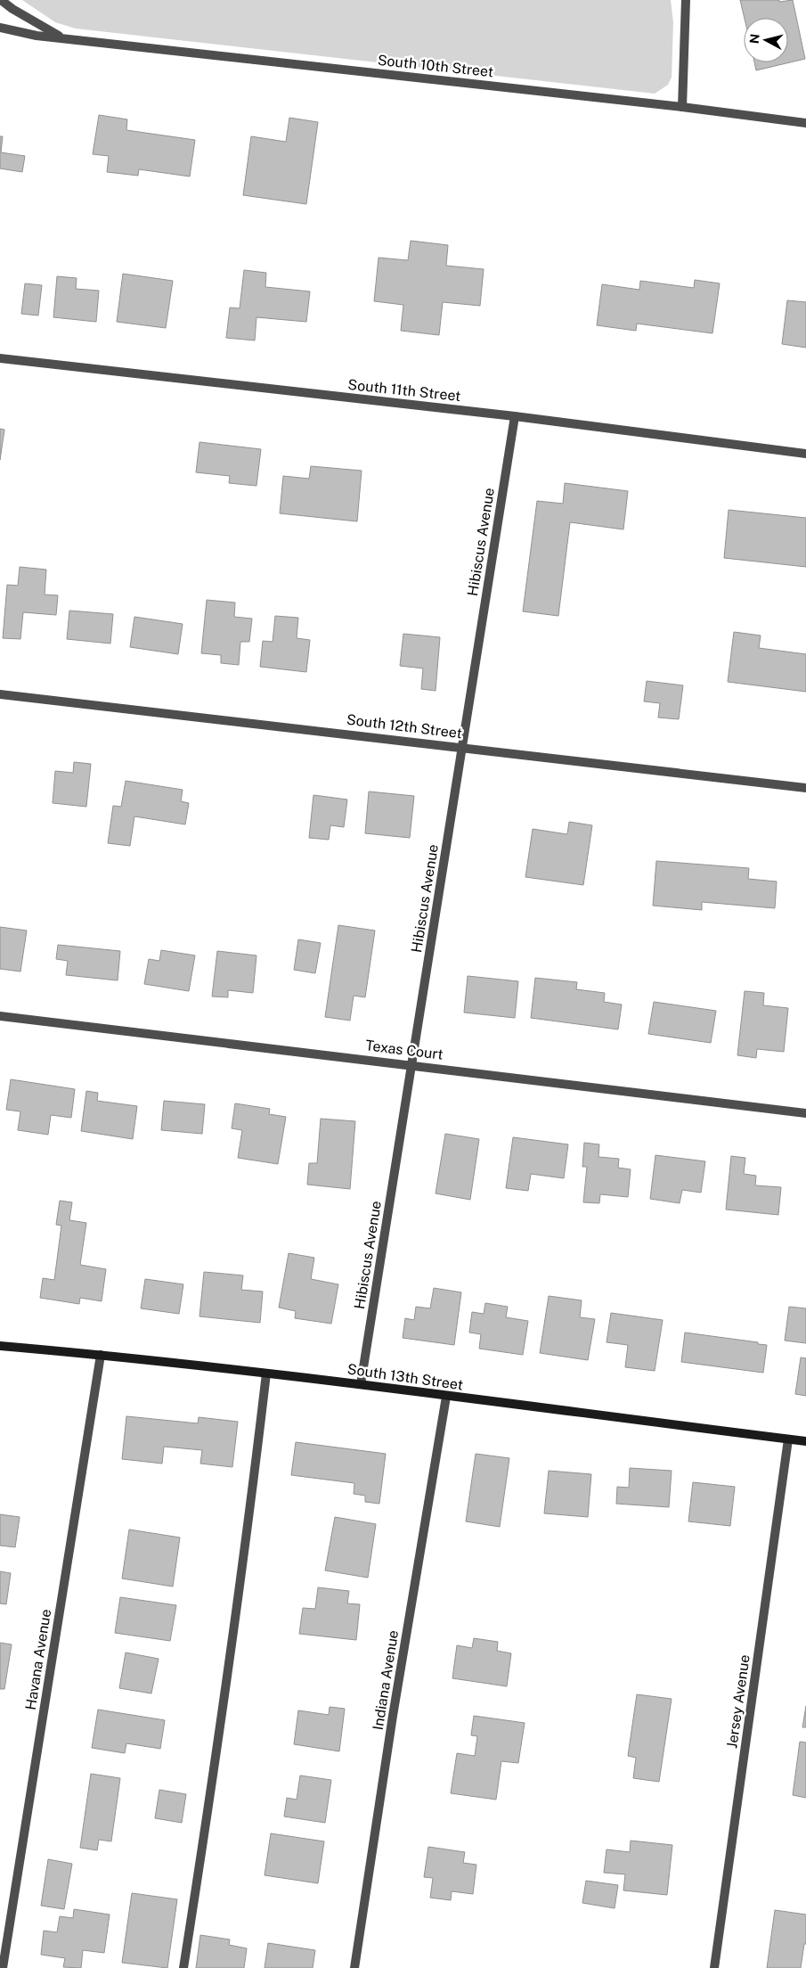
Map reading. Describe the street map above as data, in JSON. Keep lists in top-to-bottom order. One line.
{"streets":{"street":["South 10th Street","South 11th Street","Hibiscus Avenue","South 12th Street","Texas Court","South 13th Street","Havana Avenue","Indiana Avenue","Jersey Avenue"]},"crossings":[["South 11th Street","Hibiscus Avenue"],["Hibiscus Avenue","South 12th Street"],["Hibiscus Avenue","Texas Court"],["Hibiscus Avenue","South 13th Street"],["South 13th Street","Havana Avenue"],["South 13th Street","Indiana Avenue"],["South 13th Street","Jersey Avenue"]],"north":"left"}
